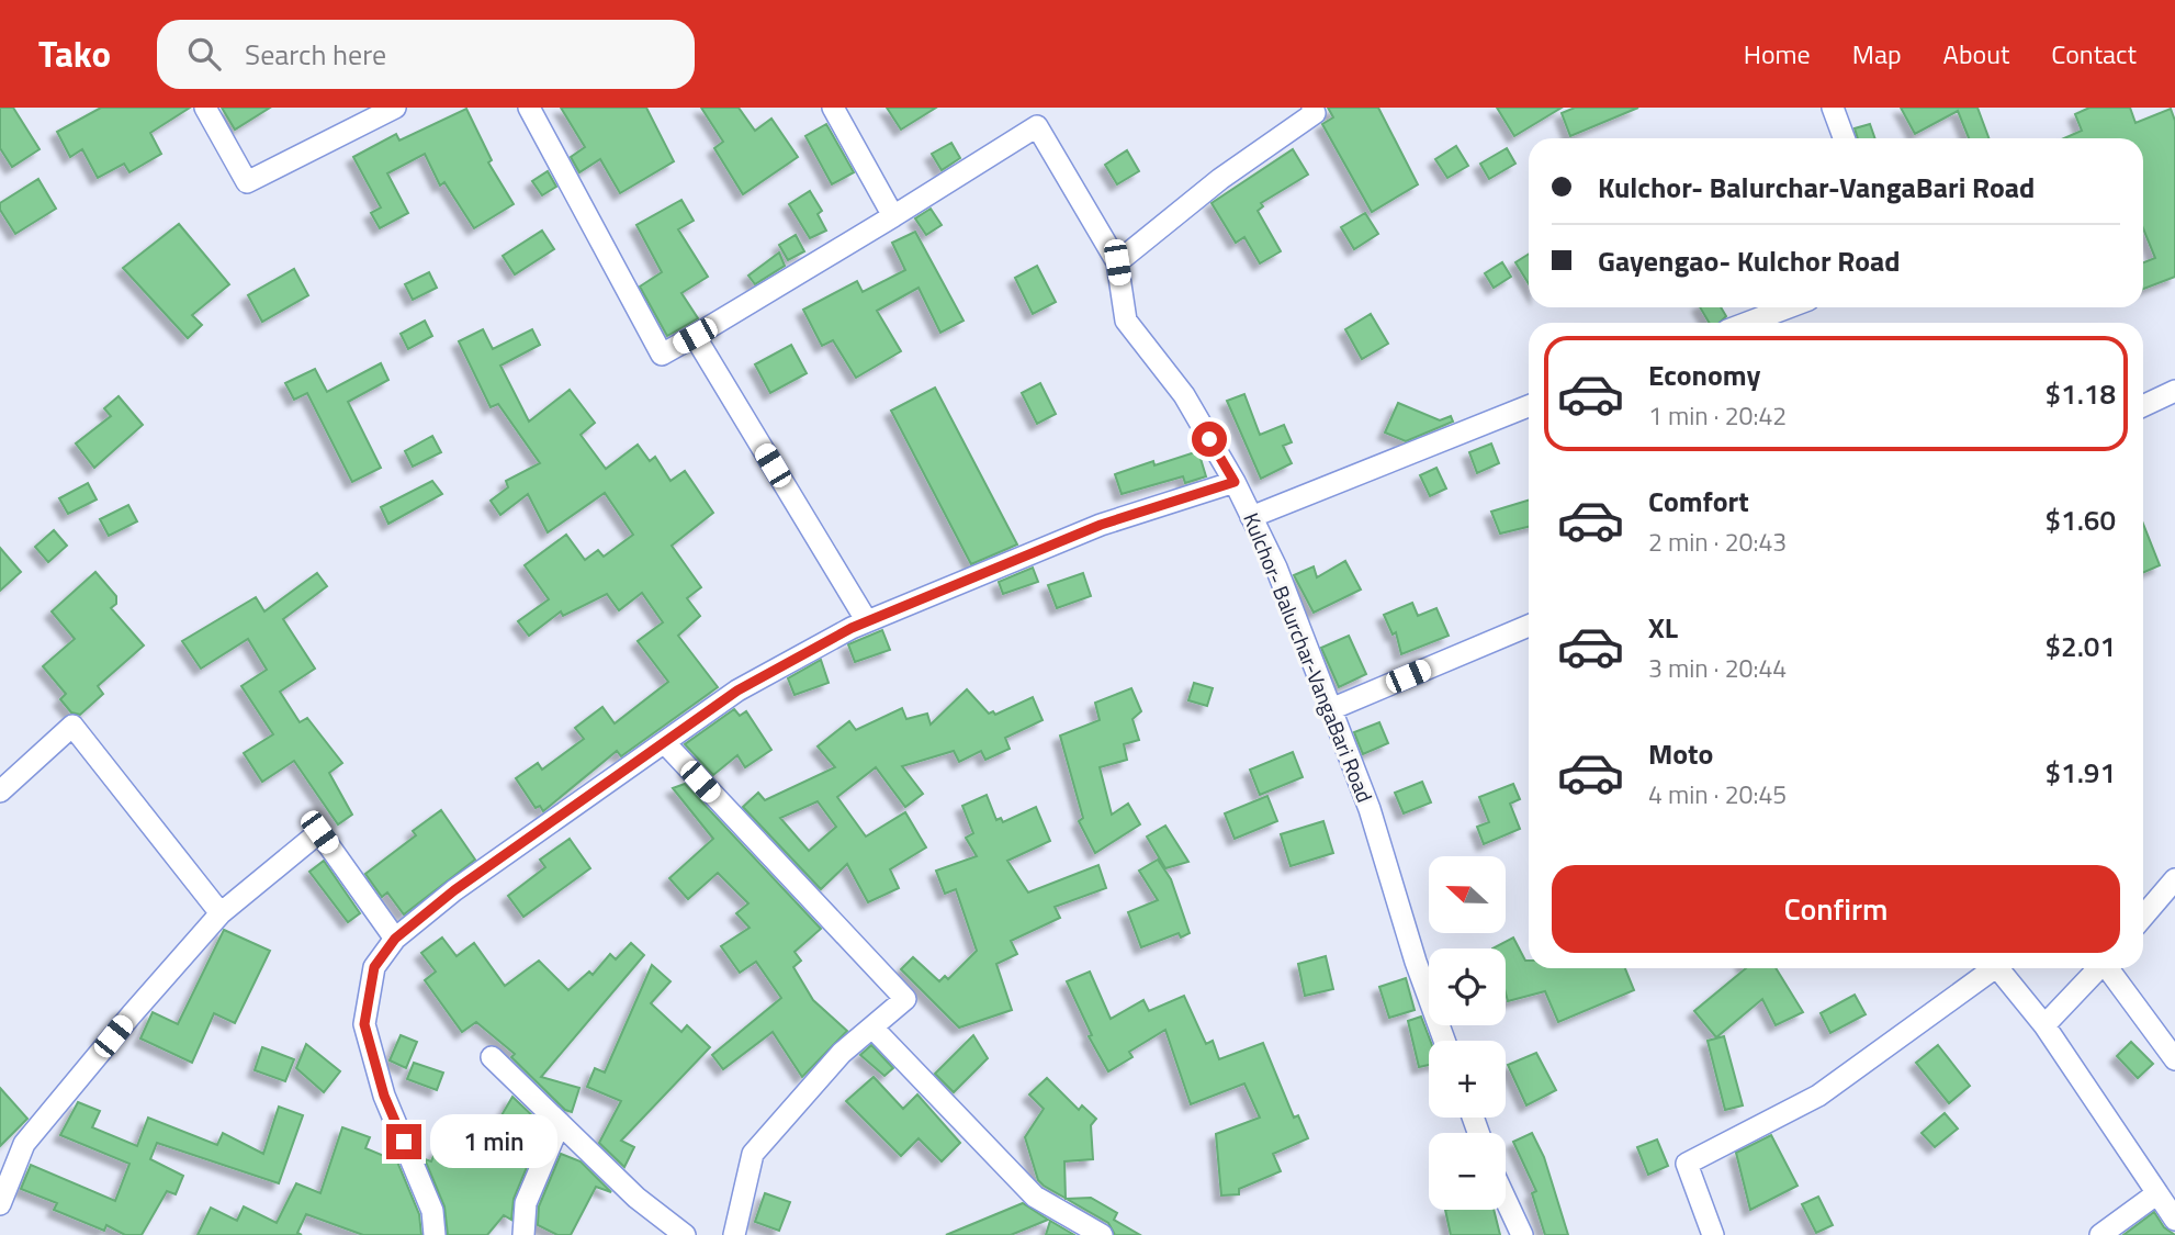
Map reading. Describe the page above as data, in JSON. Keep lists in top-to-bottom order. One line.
{"streets":{"street":["Kulchor- Balurchar-VangaBari Road"]},"north":"left","page":{"header":"Tako","search":"Search here","nav":["Home","Map","About","Contact"],"banner":["Kulchor- Balurchar-VangaBari Road","Gayengao- Kulchor Road"],"list":[{"name":"Economy","note":"1 min · 20:42","value":"$1.18"},{"name":"Comfort","note":"2 min · 20:43","value":"$1.60"},{"name":"XL","note":"3 min · 20:44","value":"$2.01"},{"name":"Moto","note":"4 min · 20:45","value":"$1.91"}],"buttons":"Confirm","map_buttons":["+","−"],"bubble":"1 min"}}
